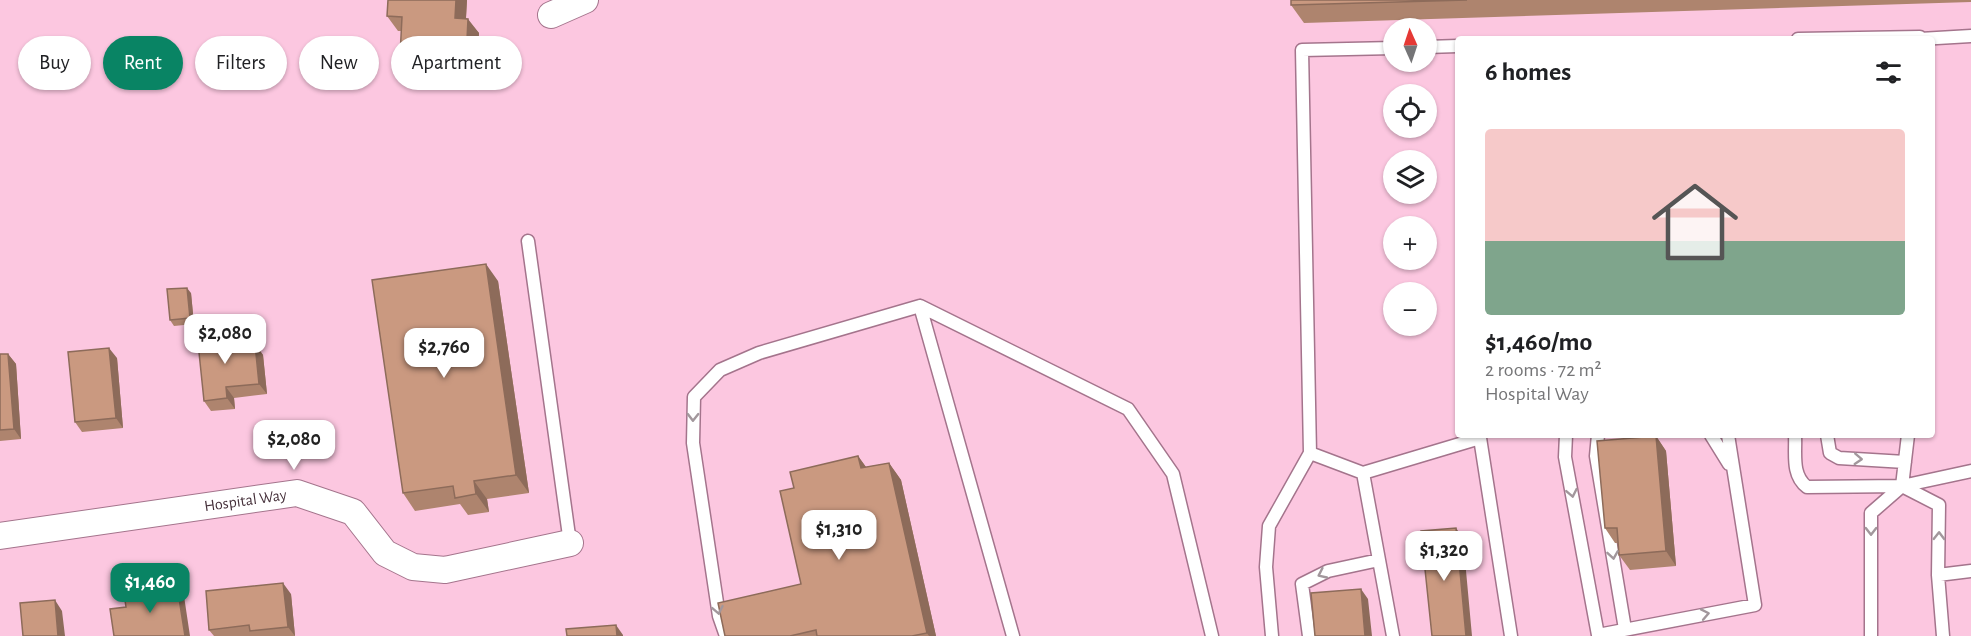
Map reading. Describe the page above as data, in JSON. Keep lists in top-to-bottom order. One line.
{"streets":{"street":["Hospital Way"]},"north":"top","page":{"map_buttons":["+","−"],"chip":["Buy","Rent","Filters","New","Apartment"],"heading":"6 homes","list":[{"name":"$1,460/mo","note":"2 rooms · 72 m² · Hospital Way"}],"price":["$2,080","$2,760","$2,080","$1,310","$1,320","$1,460"]}}
